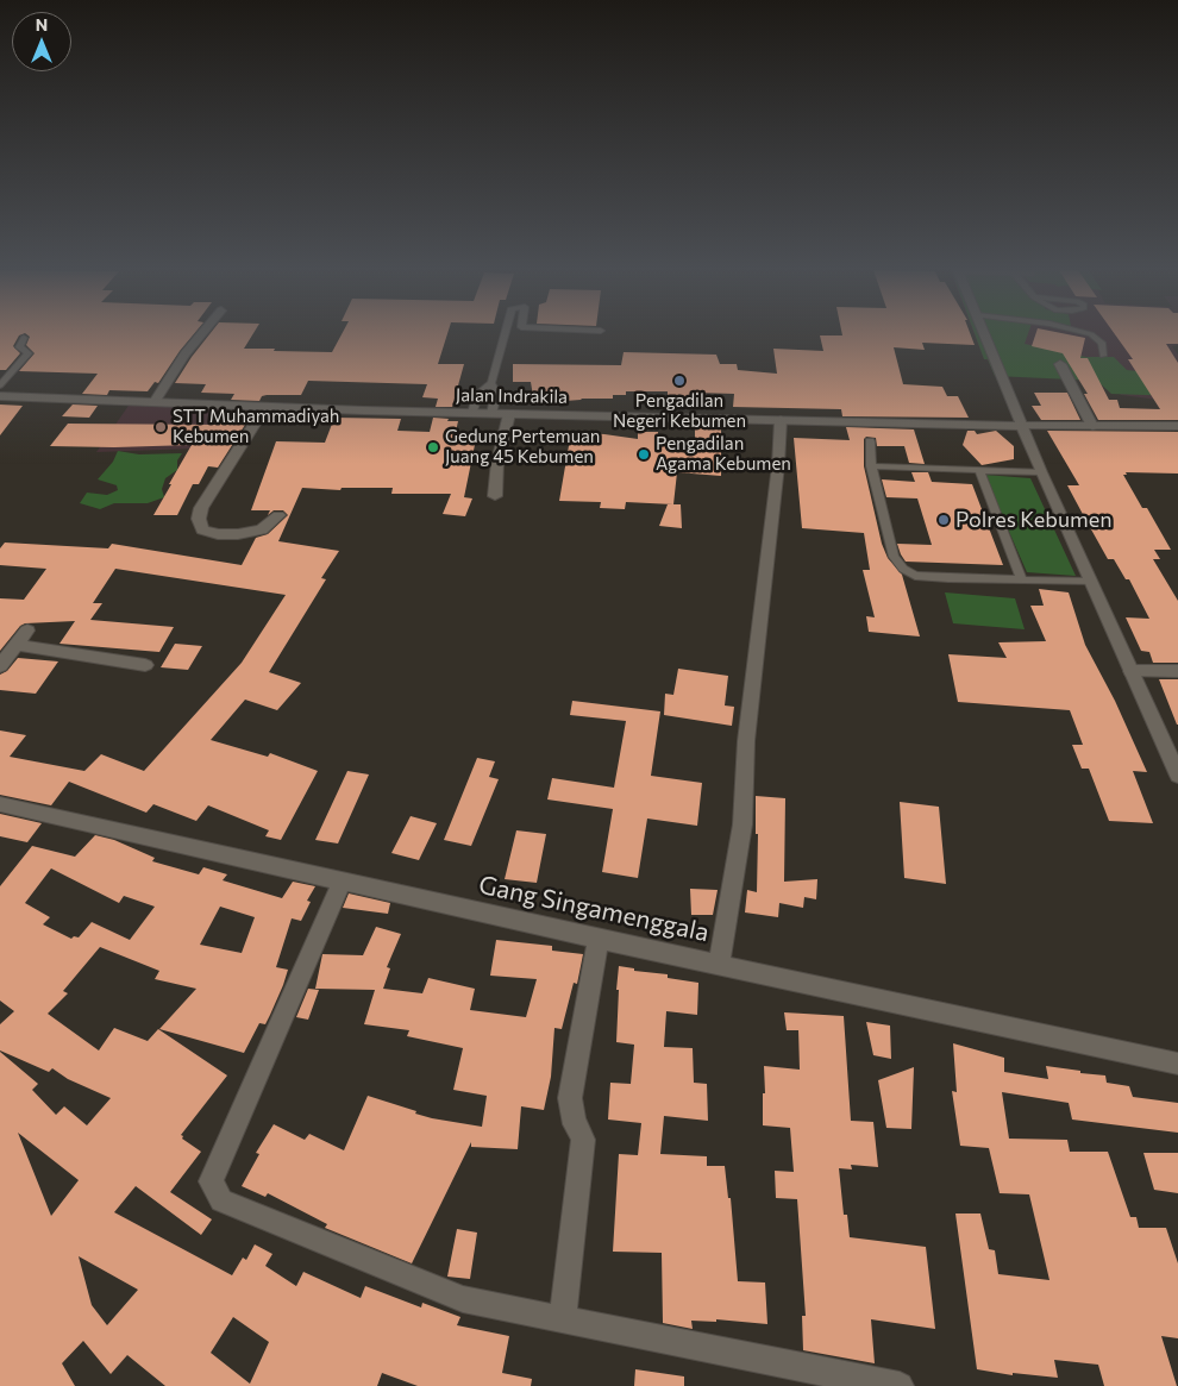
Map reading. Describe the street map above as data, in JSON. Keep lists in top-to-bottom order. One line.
{"streets":{"street":["Jalan Indrakila","Gang Singamenggala"]},"places":["Pengadilan Negeri Kebumen","STT Muhammadiyah Kebumen","Gedung Pertemuan Juang 45 Kebumen","Pengadilan Agama Kebumen","Polres Kebumen"],"north":"top"}
